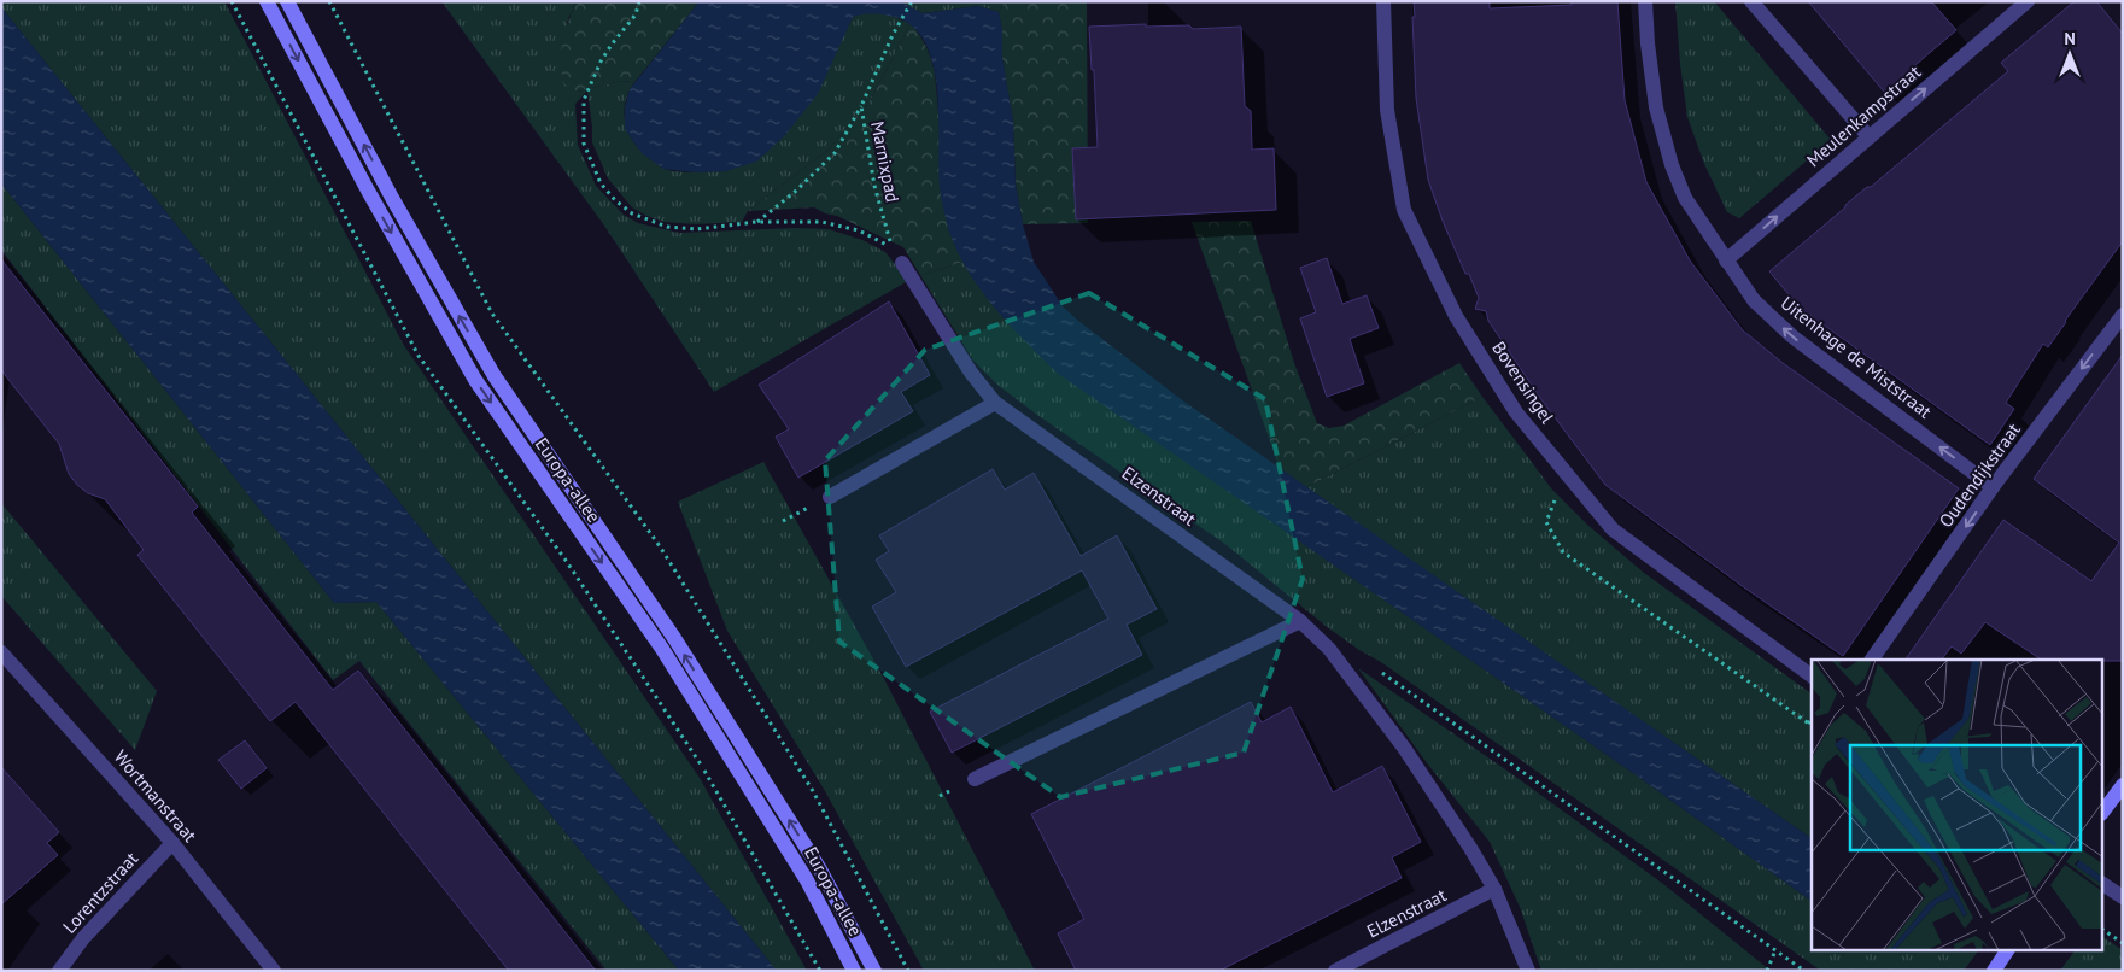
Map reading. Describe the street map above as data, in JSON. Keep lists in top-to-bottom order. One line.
{"streets":{"main road":["Europa-allee"],"street":["Meulenkampstraat","Uitenhage de Miststraat","Bovensingel","Oudendijkstraat","Elzenstraat","Wortmanstraat","Lorentzstraat"],"path":["Marnixpad"]},"crossings":[["Meulenkampstraat","Uitenhage de Miststraat"],["Uitenhage de Miststraat","Oudendijkstraat"],["Wortmanstraat","Lorentzstraat"]],"one_way":["Meulenkampstraat","Uitenhage de Miststraat","Oudendijkstraat"],"north":"top"}
